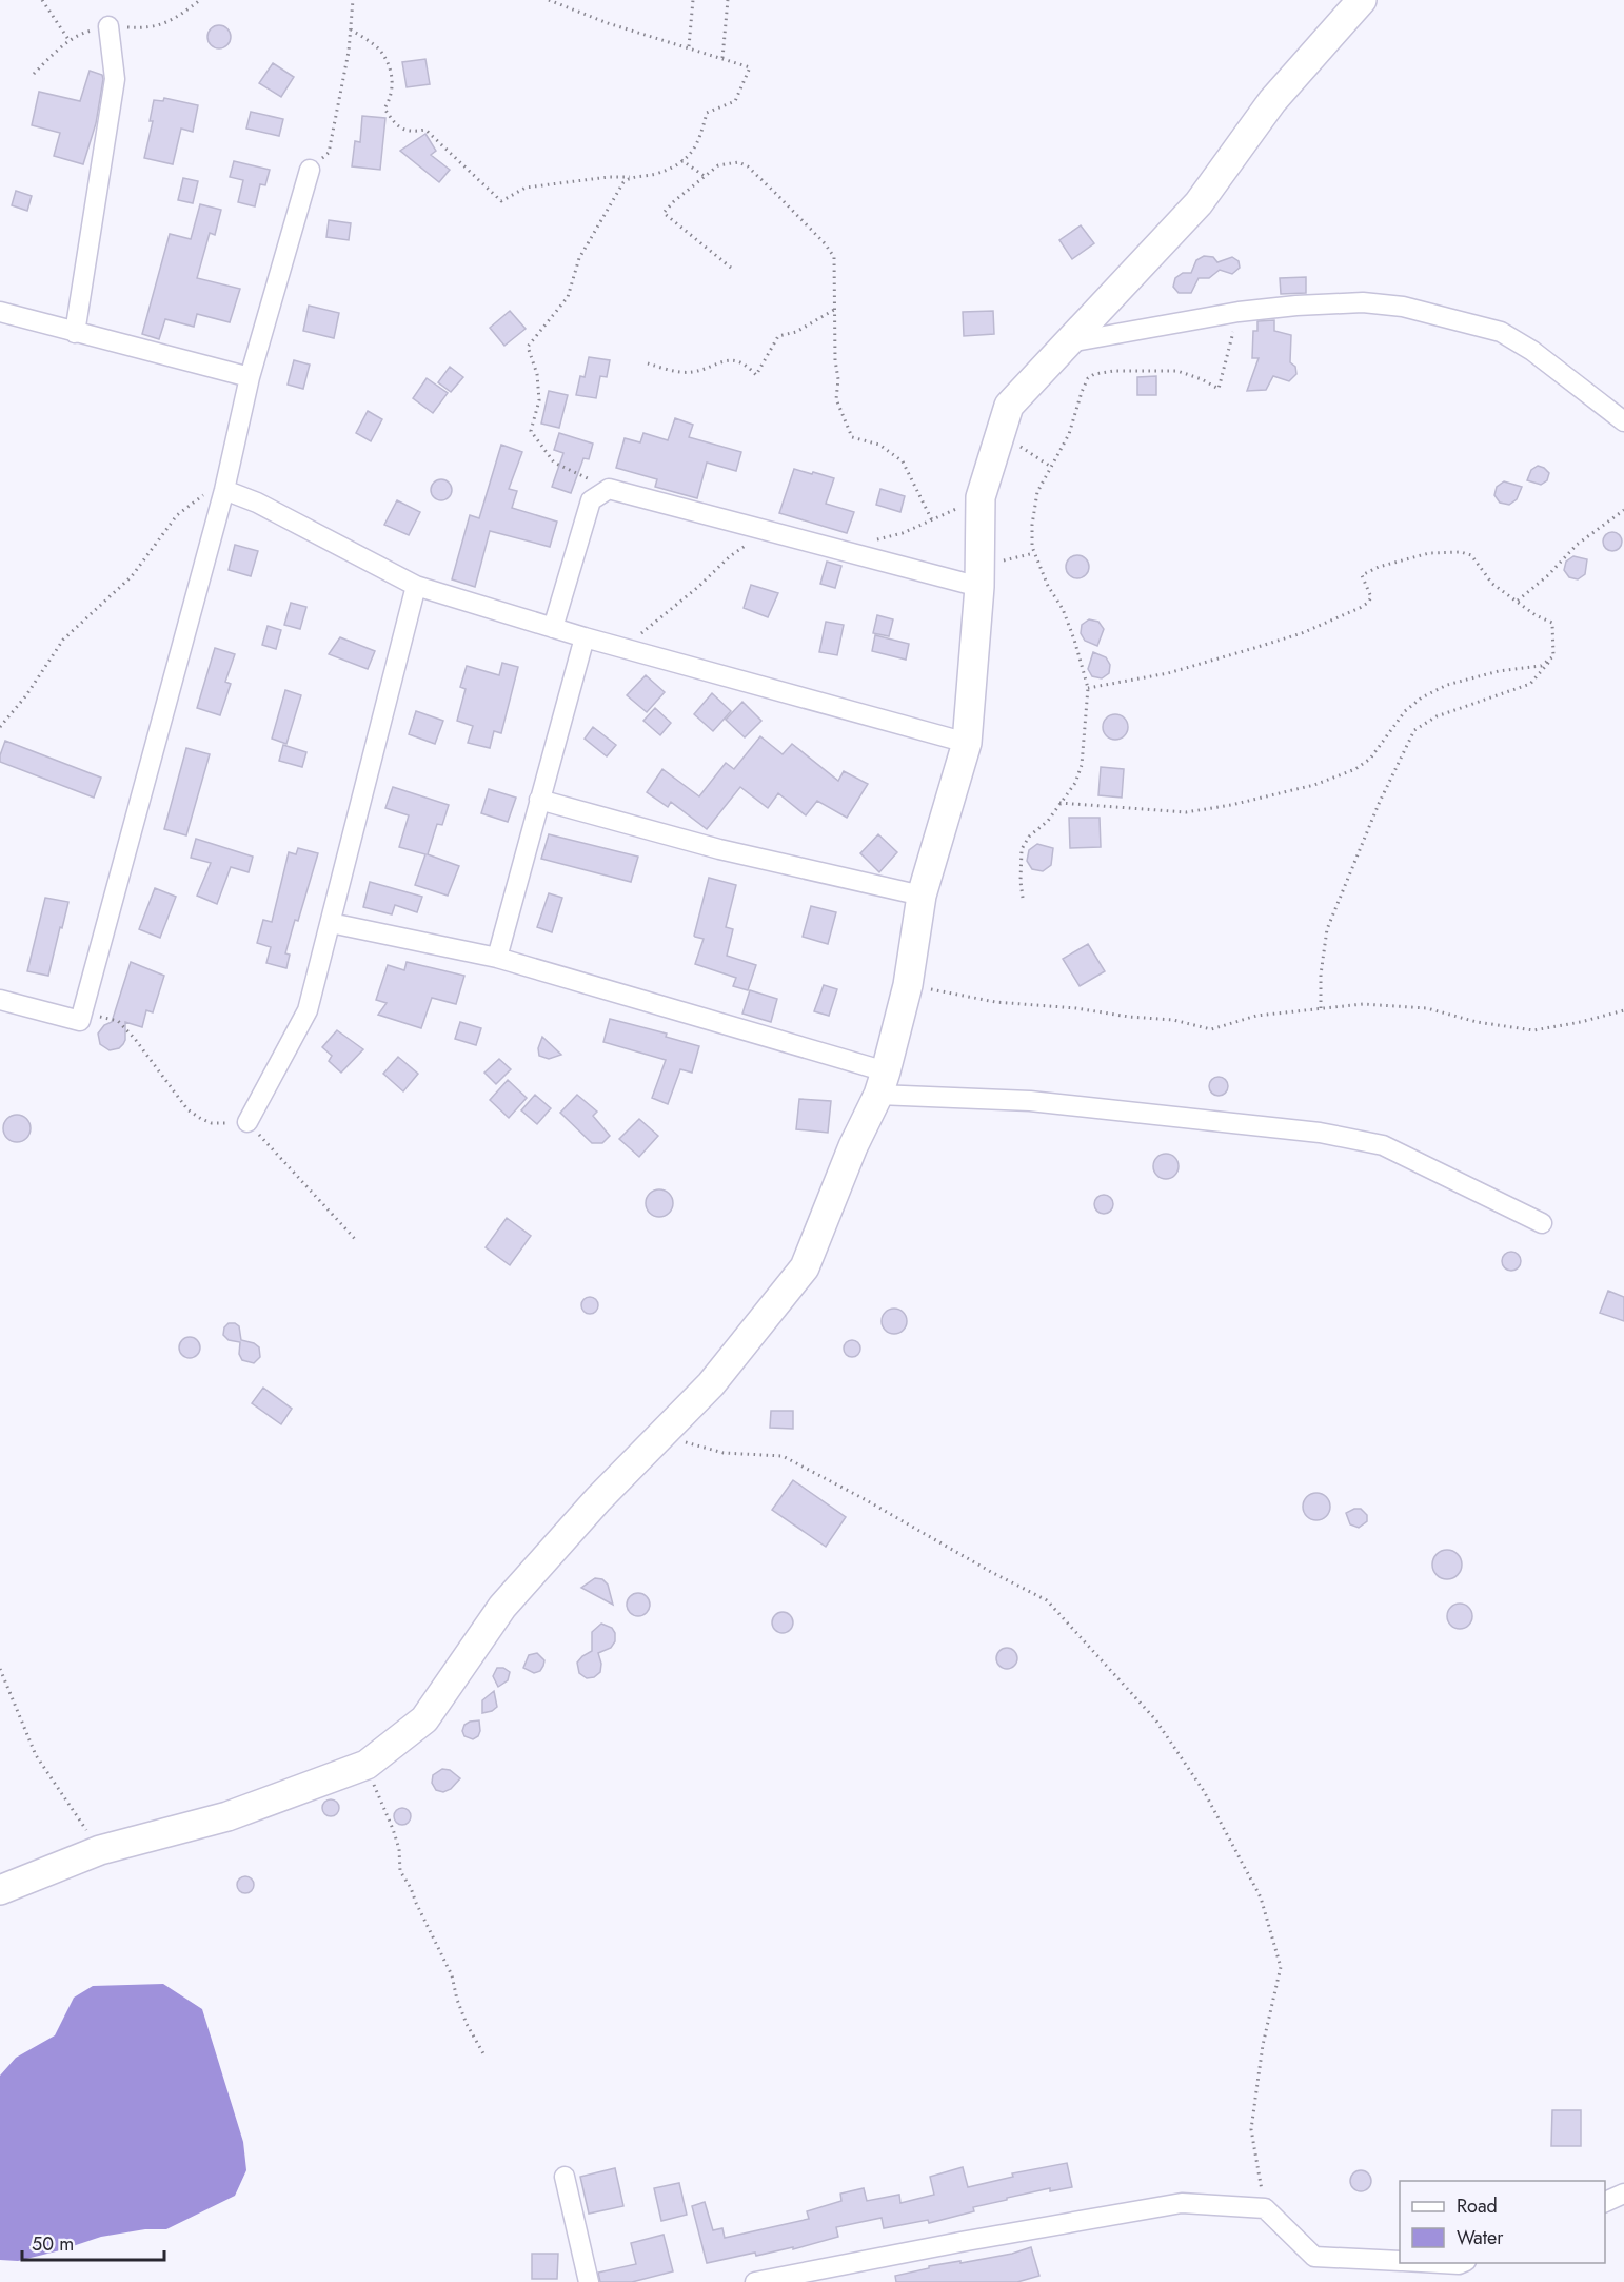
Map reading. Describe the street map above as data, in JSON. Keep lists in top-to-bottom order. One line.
{"legend":["Road","Water"],"scale_bar":"50 m"}
